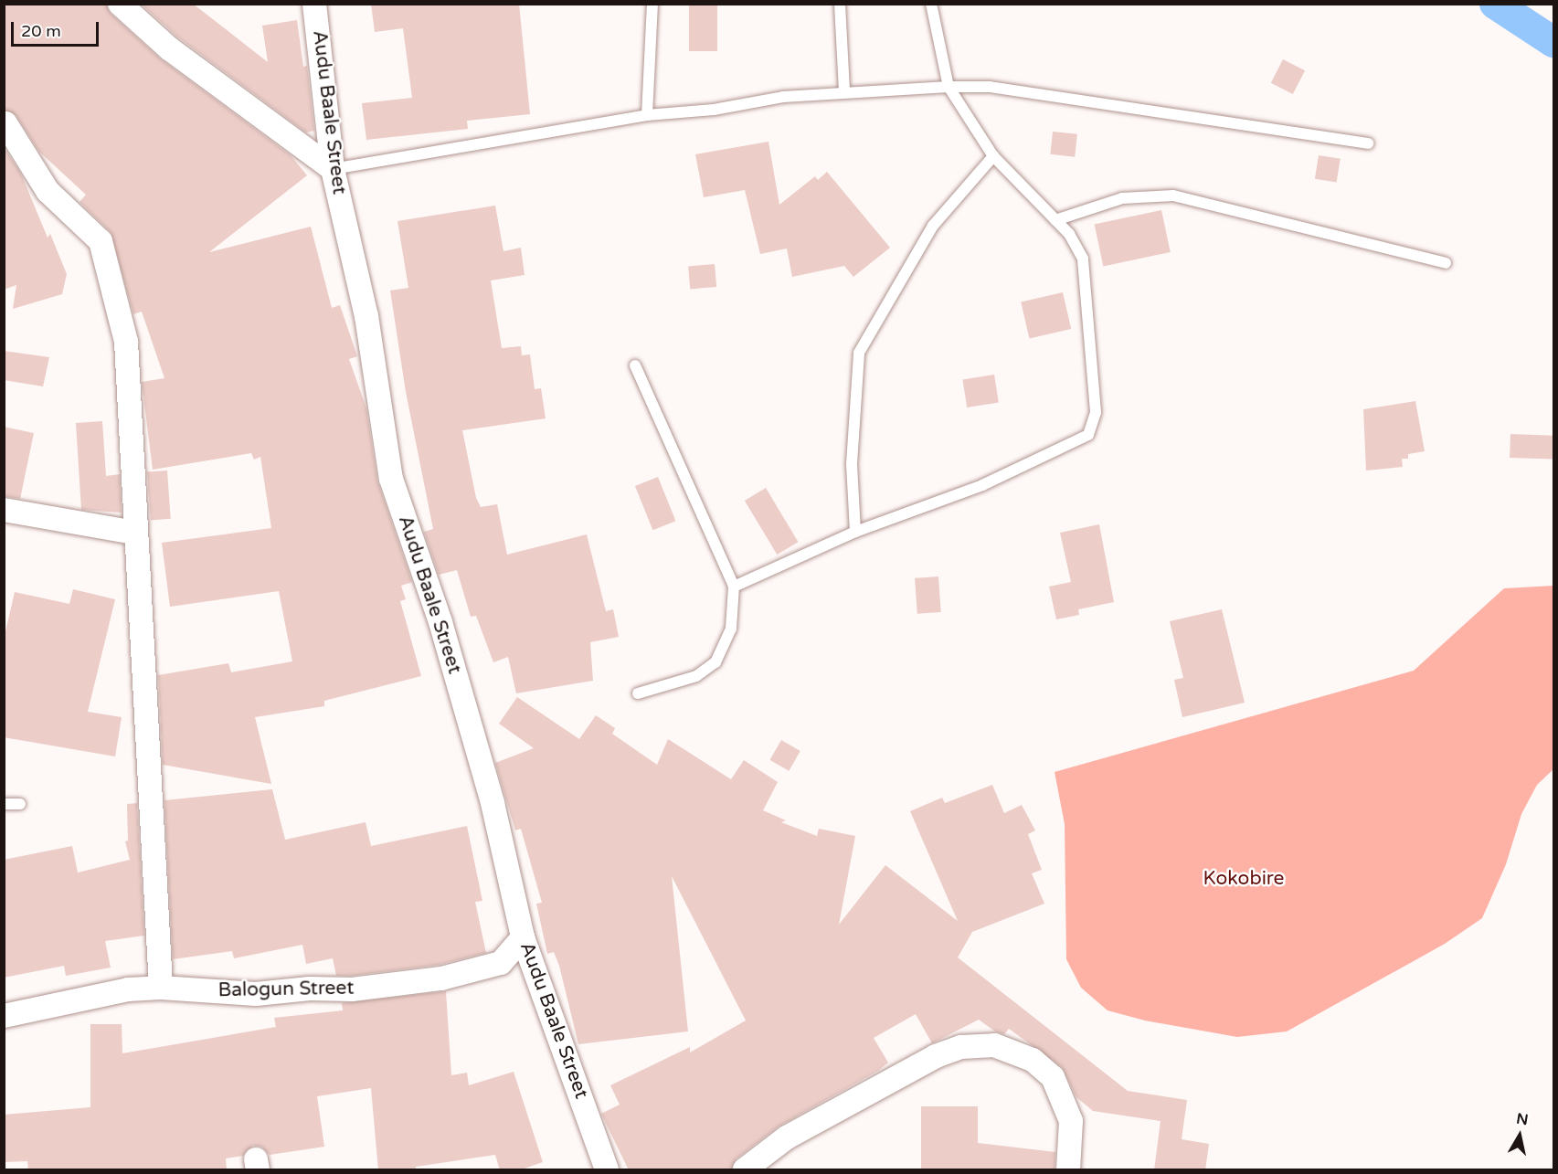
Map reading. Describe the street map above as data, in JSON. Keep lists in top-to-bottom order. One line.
{"streets":{"street":["Audu Baale Street","Balogun Street"]},"crossings":[["Audu Baale Street","Balogun Street"]],"parks":["Kokobire"],"scale_bar":"20 m","north":"top"}
